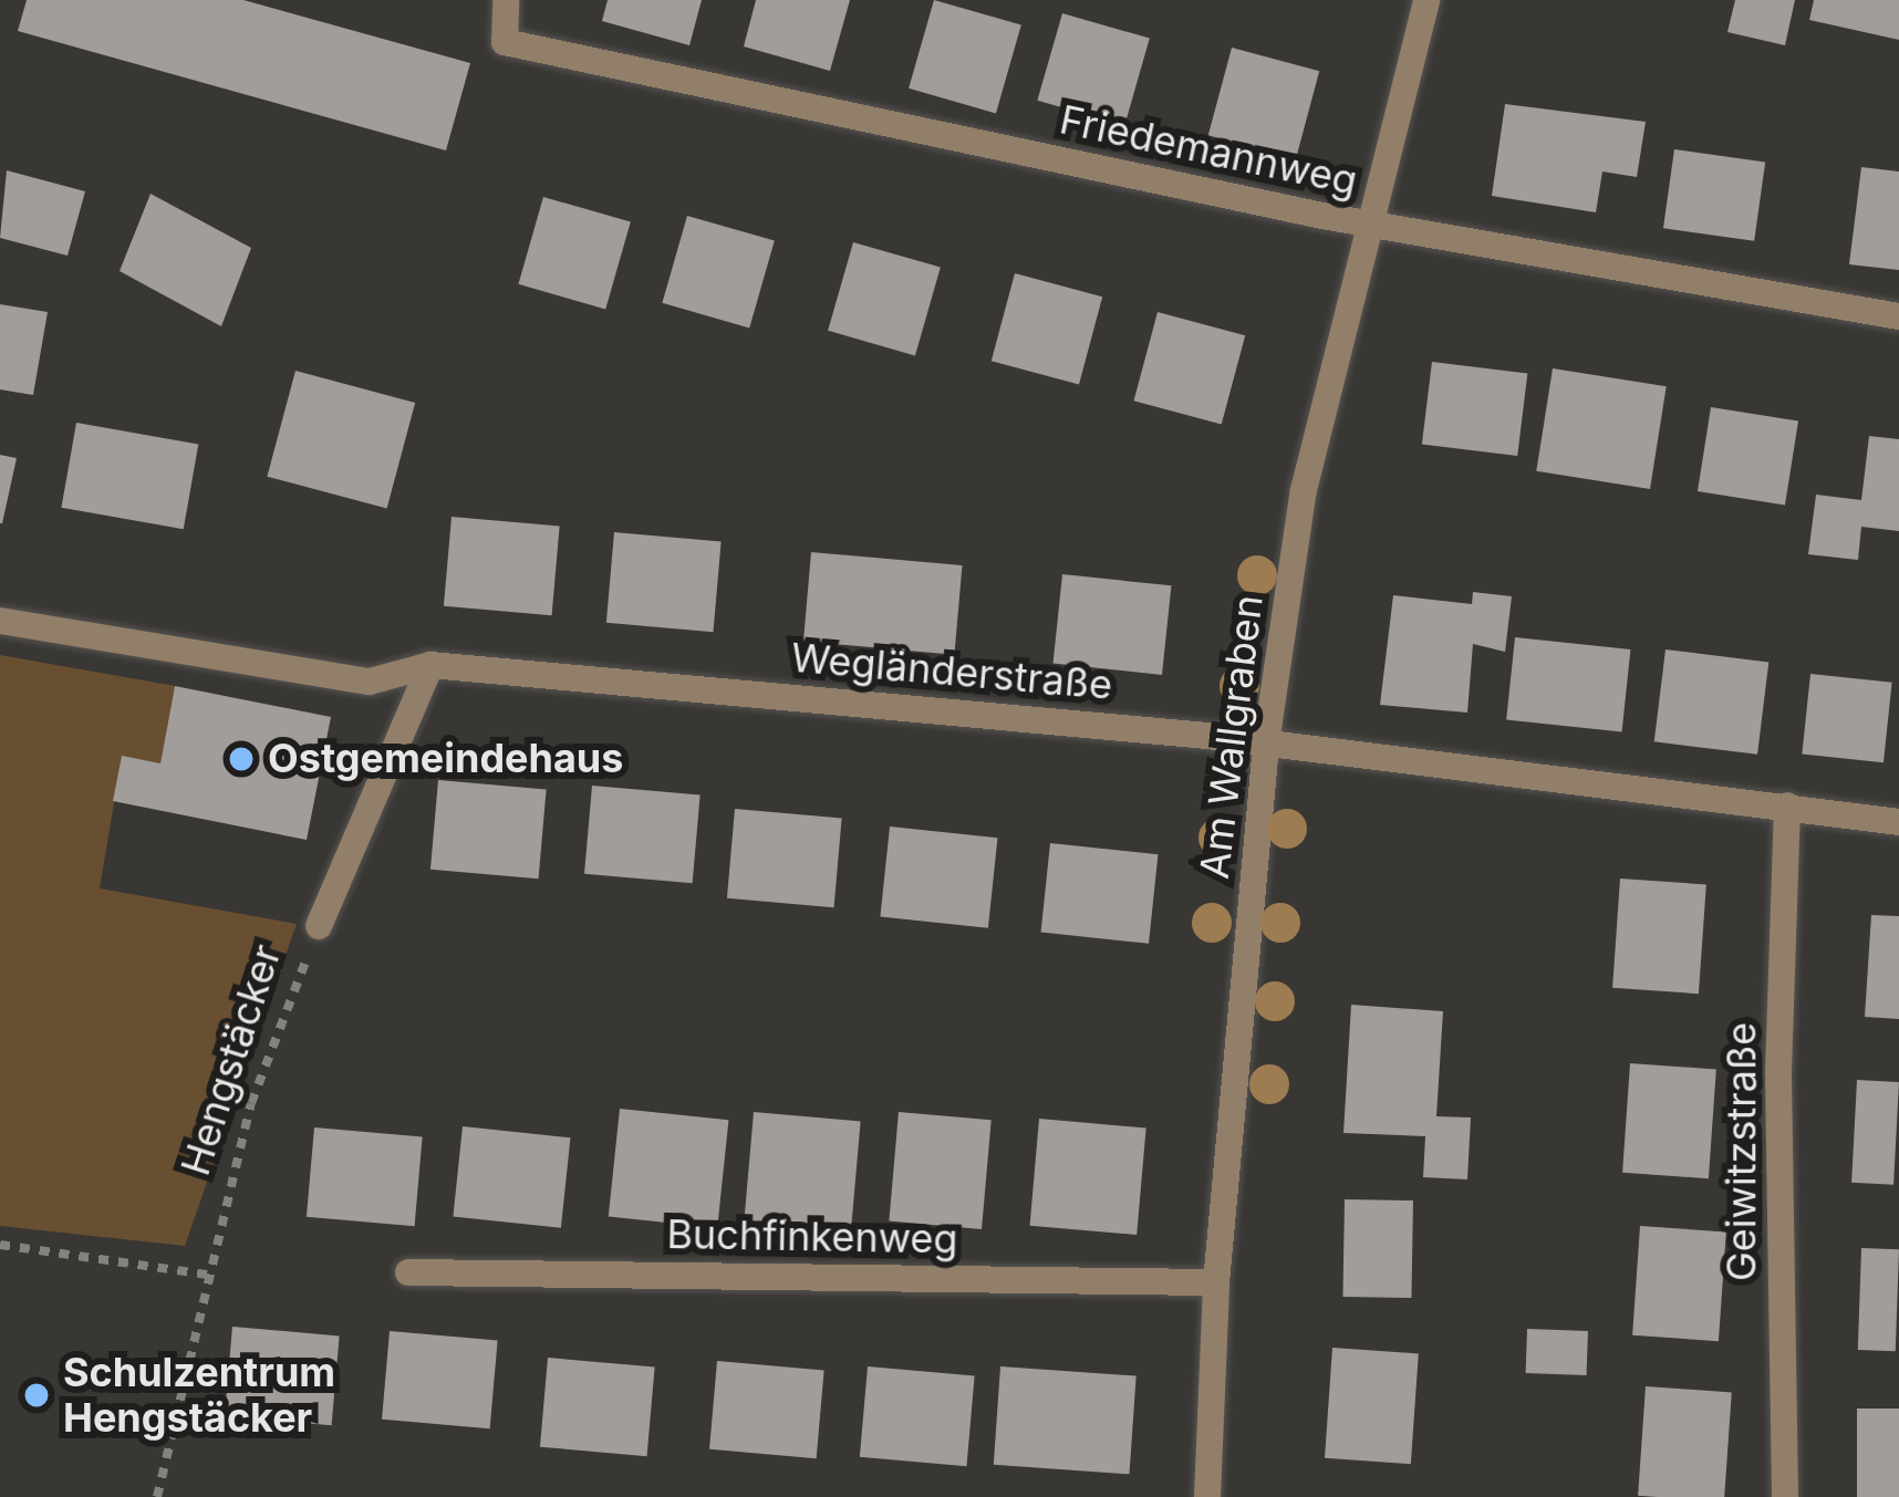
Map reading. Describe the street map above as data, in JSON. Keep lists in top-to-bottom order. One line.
{"streets":{"street":["Friedemannweg","Wegländerstraße","Am Wallgraben","Hengstäcker","Geiwitzstraße","Buchfinkenweg"]},"crossings":[["Friedemannweg","Am Wallgraben"],["Wegländerstraße","Am Wallgraben"],["Wegländerstraße","Hengstäcker"],["Wegländerstraße","Geiwitzstraße"],["Am Wallgraben","Buchfinkenweg"]],"places":["Ostgemeindehaus","Schulzentrum Hengstäcker"]}
